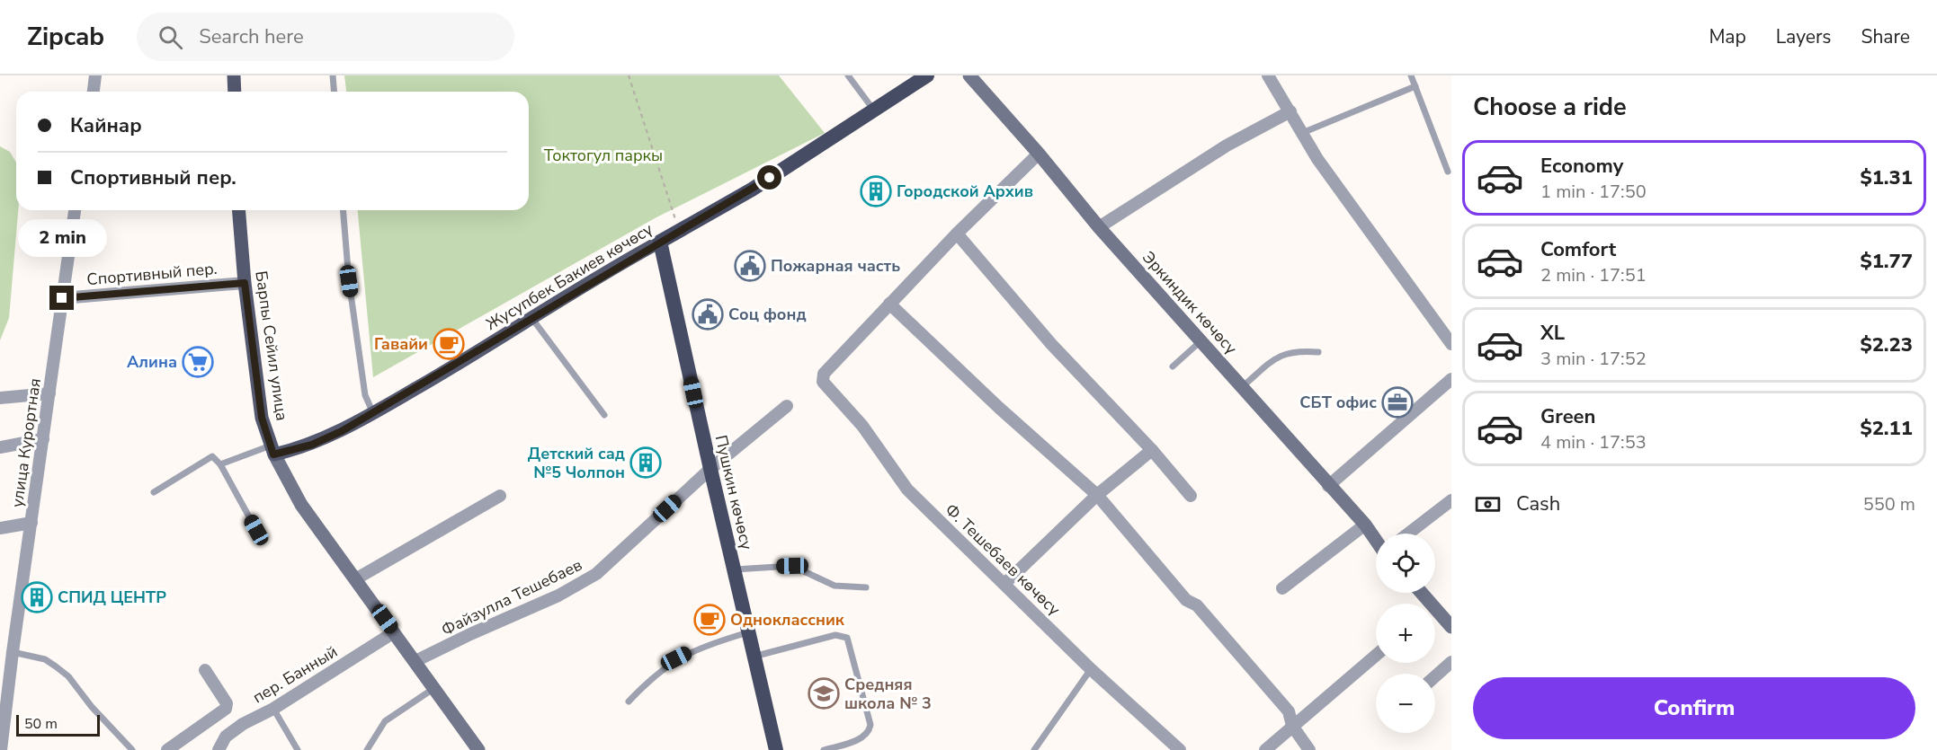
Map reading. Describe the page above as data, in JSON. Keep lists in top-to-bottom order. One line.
{"streets":{"highway":["Жусупбек Бакиев көчөсү","Пушкин көчөсү"],"main road":["Эркиндик көчөсү","Барпы Сейил улица"],"street":["Спортивный пер.","улица Курортная","Ф. Тешебаев көчөсү","Файзулла Тешебаев","пер. Банный"]},"crossings":[["Спортивный пер.","Барпы Сейил улица"],["Спортивный пер.","улица Курортная"],["Жусупбек Бакиев көчөсү","Барпы Сейил улица"],["Жусупбек Бакиев көчөсү","Пушкин көчөсү"],["Барпы Сейил улица","Файзулла Тешебаев"],["Барпы Сейил улица","пер. Банный"],["Пушкин көчөсү","Файзулла Тешебаев"]],"parks":["Токтогул паркы"],"places":{"building":["Городской Архив","Детский сад №5 Чолпон","СПИД ЦЕНТР"],"public building":["Пожарная часть","Соц фонд"],"cafe":["Гавайи","Одноклассник"],"supermarket":["Алина"],"office":["СБТ офис"],"school or university":["Средняя школа № 3"]},"scale_bar":"50 m","page":{"header":"Zipcab","search":"Search here","nav":["Map","Layers","Share"],"heading":"Choose a ride","banner":["Кайнар","Спортивный пер."],"list":[{"name":"Economy","note":"1 min · 17:50","value":"$1.31"},{"name":"Comfort","note":"2 min · 17:51","value":"$1.77"},{"name":"XL","note":"3 min · 17:52","value":"$2.23"},{"name":"Green","note":"4 min · 17:53","value":"$2.11"}],"bubble":"2 min","pay":["Cash","550 m"],"map_buttons":["+","−"],"buttons":"Confirm","scale":"50 m"}}
